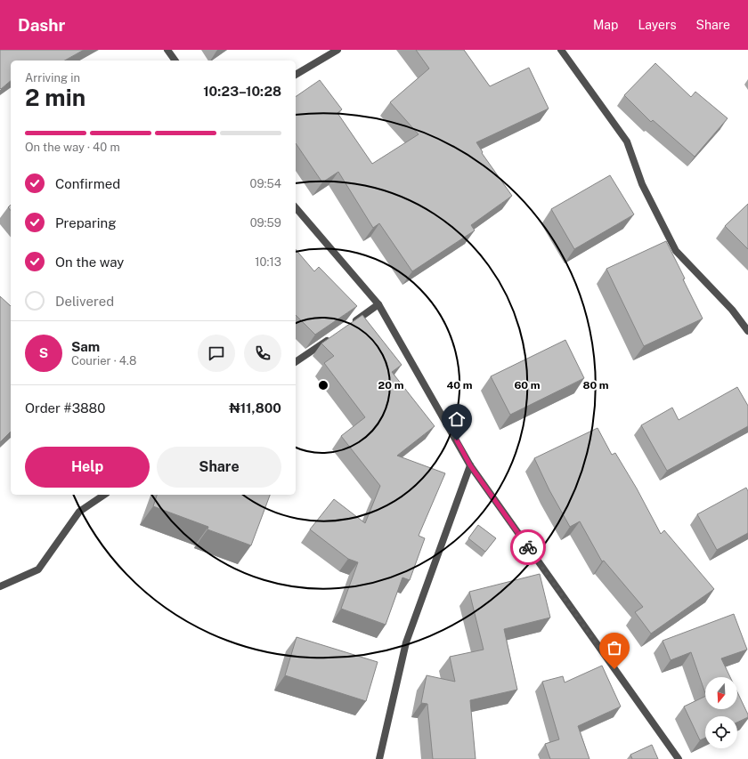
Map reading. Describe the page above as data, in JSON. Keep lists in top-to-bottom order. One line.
{"north":"bottom","page":{"header":"Dashr","nav":["Map","Layers","Share"],"heading":["2 min","Arriving in","10:23–10:28"],"panel":["Sam","Courier · 4.8","Order #3880","₦11,800"],"bar":"On the way · 40 m","list":[["Confirmed","09:54"],["Preparing","09:59"],["On the way","10:13"],"Delivered"],"round":"S","buttons":["Help","Share"]},"rings":["20 m","40 m","60 m","80 m"]}
